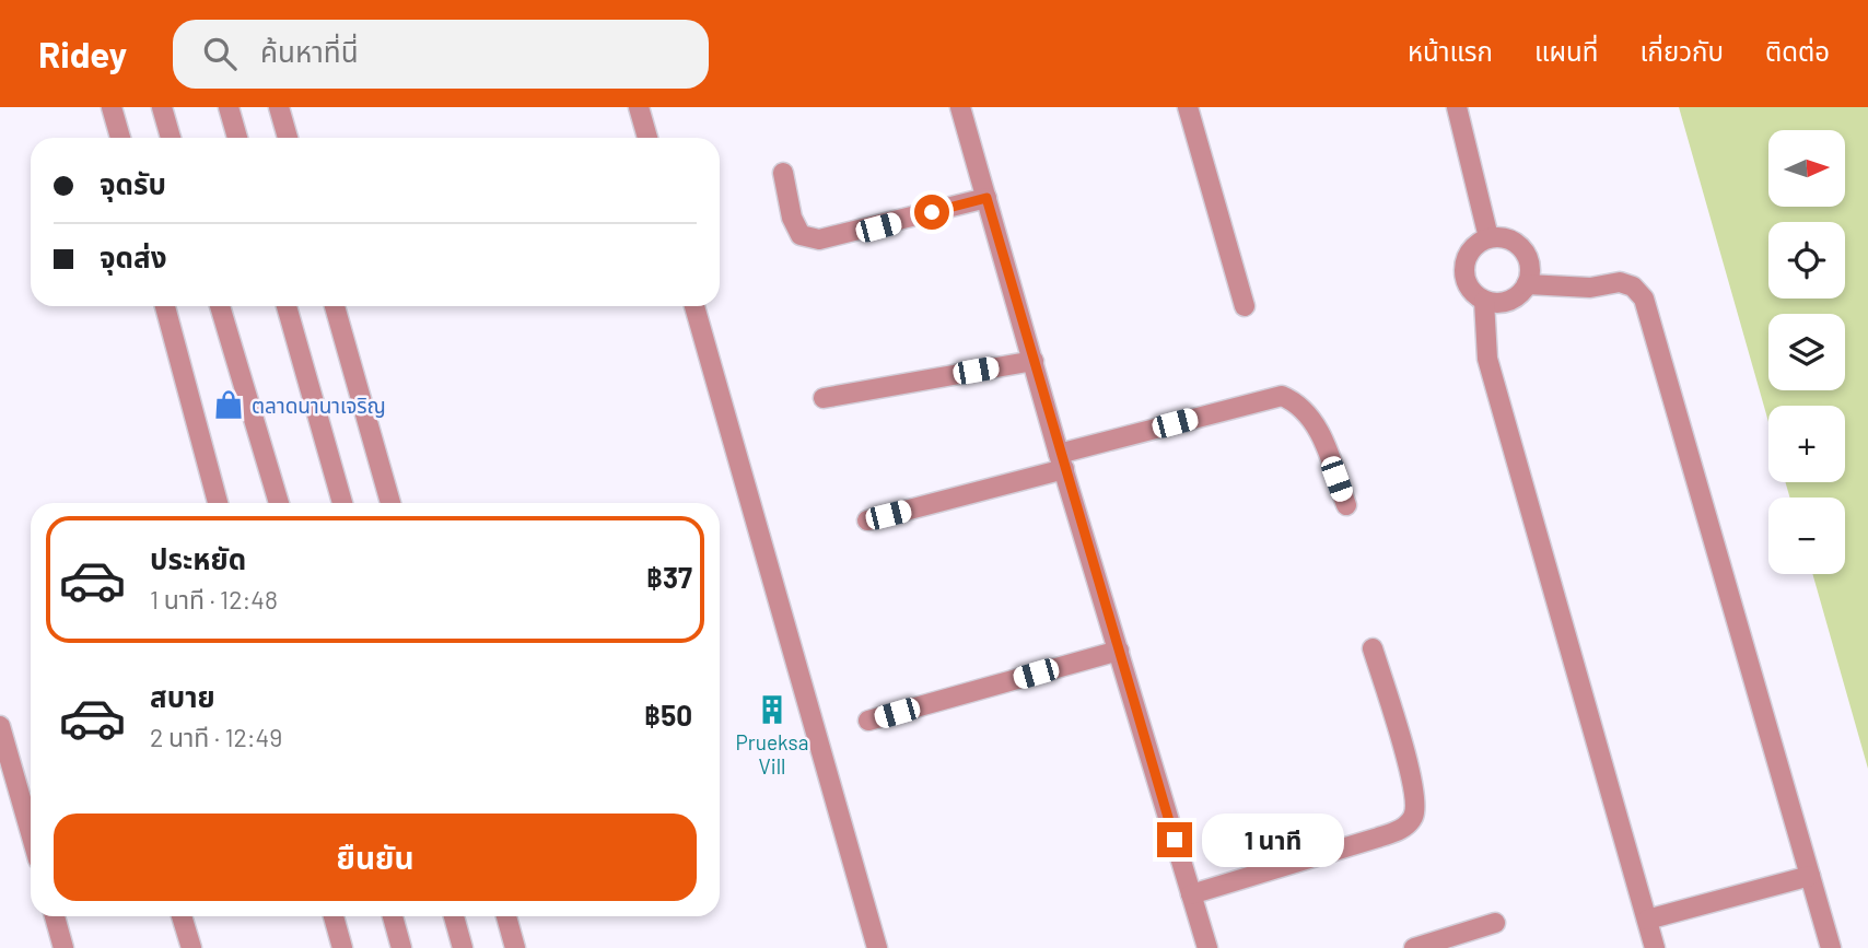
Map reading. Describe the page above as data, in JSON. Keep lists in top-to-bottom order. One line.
{"places":{"shop":["ตลาดนานาเจริญ"],"building":["Prueksa Vill"]},"north":"right","page":{"header":"Ridey","search":"ค้นหาที่นี่","nav":["หน้าแรก","แผนที่","เกี่ยวกับ","ติดต่อ"],"map_buttons":["+","−"],"banner":["จุดรับ","จุดส่ง"],"list":[{"name":"ประหยัด","note":"1 นาที · 12:48","value":"฿37"},{"name":"สบาย","note":"2 นาที · 12:49","value":"฿50"}],"buttons":"ยืนยัน","bubble":"1 นาที"}}
